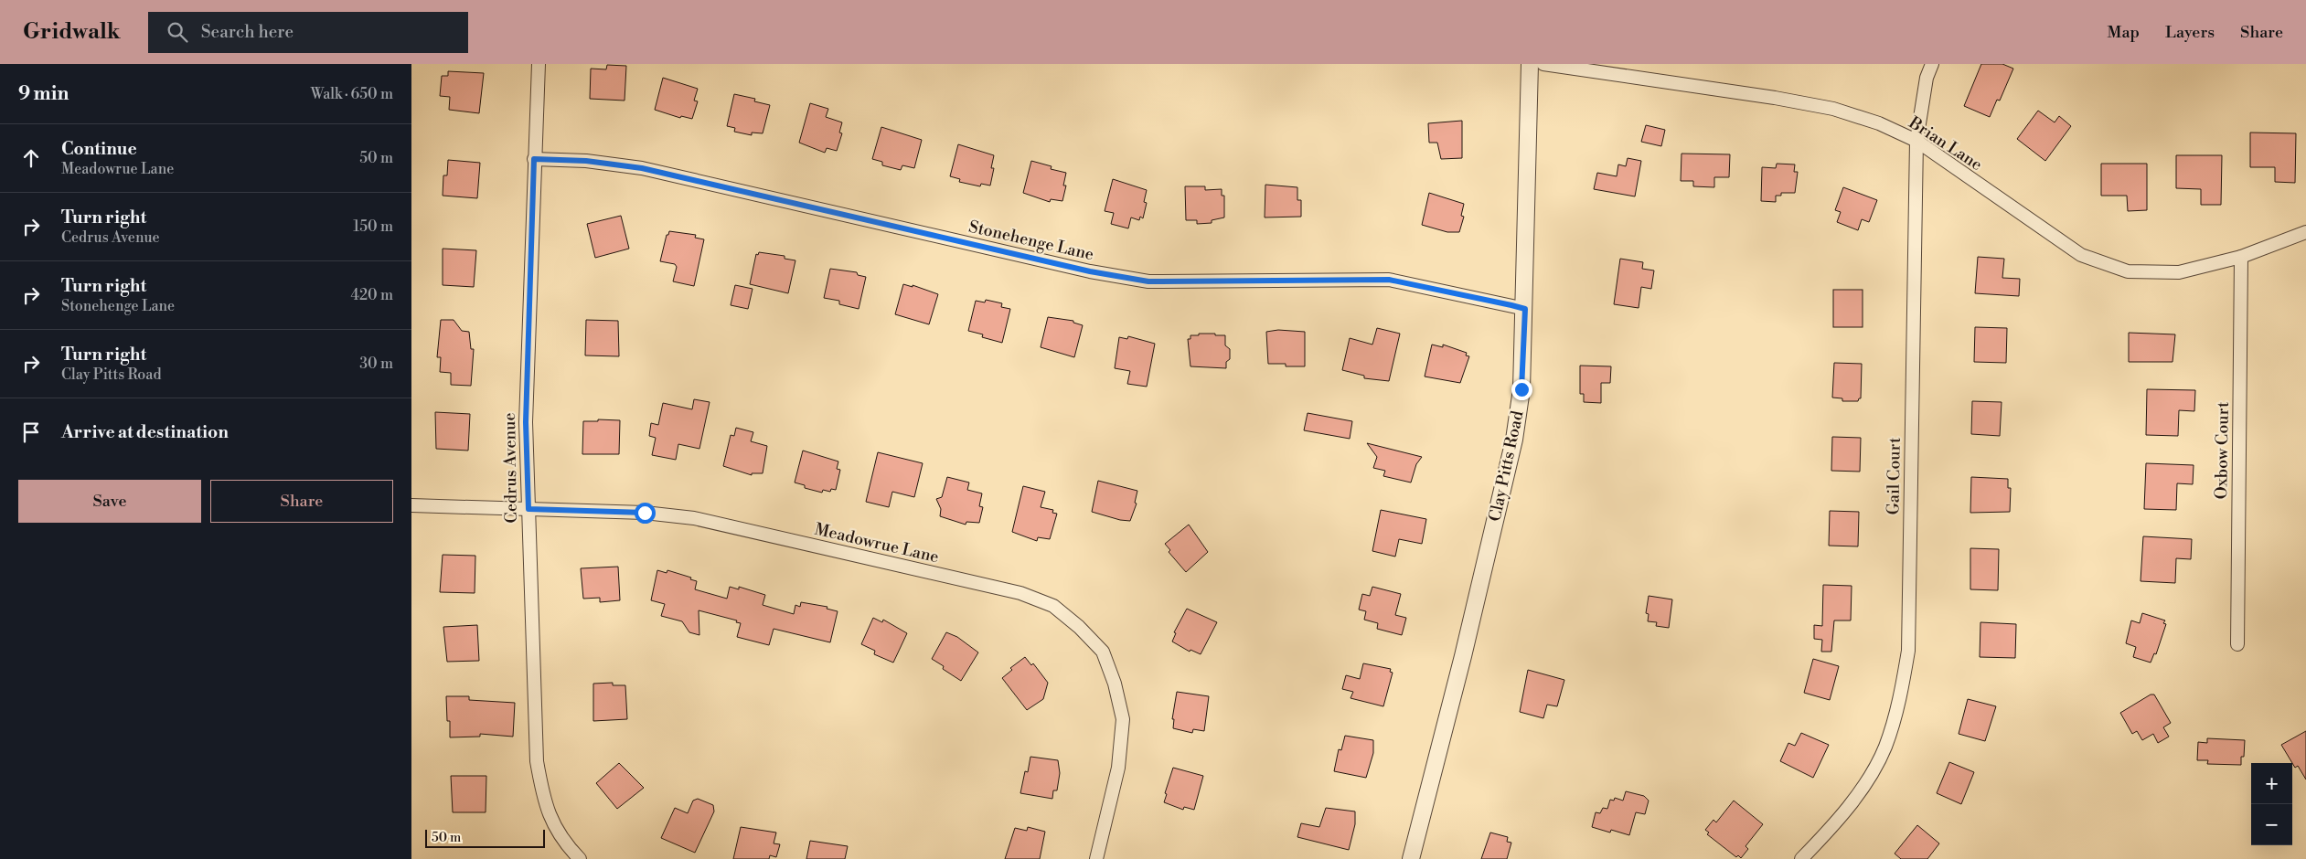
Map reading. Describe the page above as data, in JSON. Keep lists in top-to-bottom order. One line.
{"streets":{"street":["Brian Lane","Stonehenge Lane","Oxbow Court","Clay Pitts Road","Cedrus Avenue","Gail Court","Meadowrue Lane"]},"crossings":[["Brian Lane","Oxbow Court"],["Brian Lane","Gail Court"],["Stonehenge Lane","Clay Pitts Road"],["Stonehenge Lane","Cedrus Avenue"],["Cedrus Avenue","Meadowrue Lane"]],"scale_bar":"50 m","page":{"header":"Gridwalk","search":"Search here","nav":["Map","Layers","Share"],"heading":["9 min","Walk · 650 m"],"list":[["Continue","Meadowrue Lane","50 m"],["Turn right","Cedrus Avenue","150 m"],["Turn right","Stonehenge Lane","420 m"],["Turn right","Clay Pitts Road","30 m"],"Arrive at destination"],"buttons":["Save","Share"],"map_buttons":["+","−"],"scale":"50 m"}}
